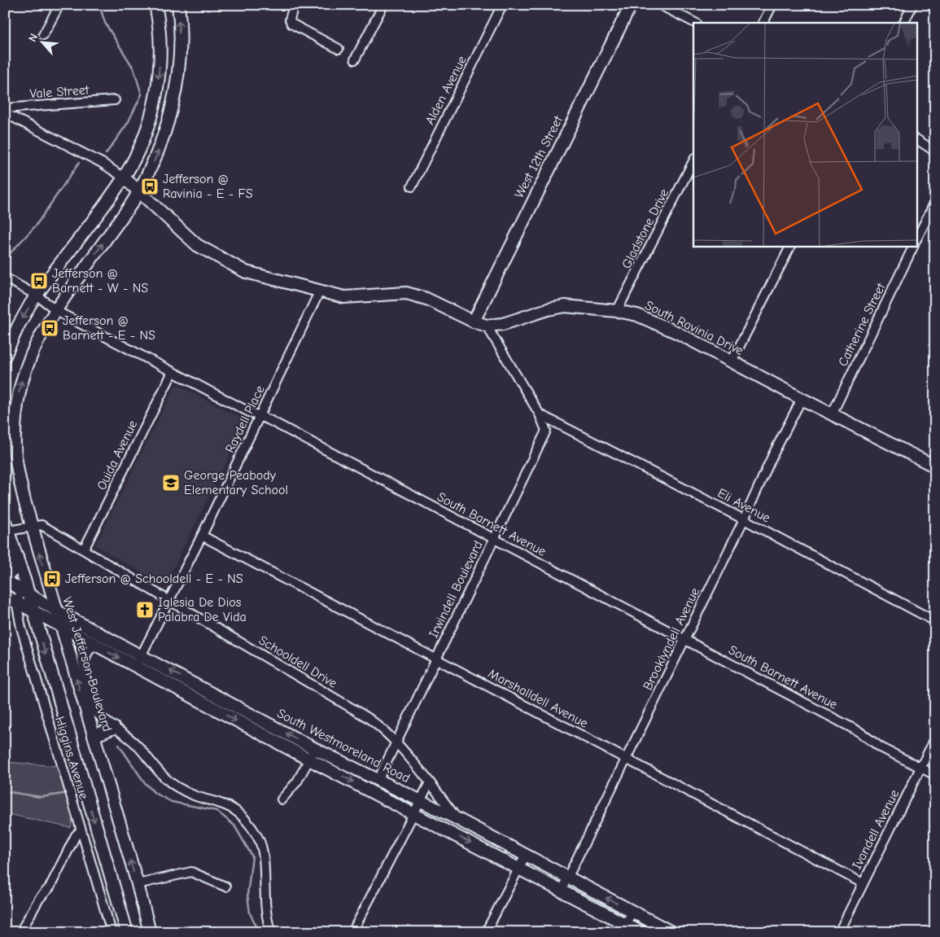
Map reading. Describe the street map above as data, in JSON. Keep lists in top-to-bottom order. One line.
{"streets":{"main road":["West 12th Street","South Ravinia Drive","West Jefferson Boulevard","South Westmoreland Road"],"street":["Alden Avenue","Vale Street","Gladstone Drive","Catherine Street","Raydell Place","Ouida Avenue","Eli Avenue","South Barnett Avenue","Irwindell Boulevard","Brooklyndell Avenue","Schooldell Drive","Marshalldell Avenue","Higgins Avenue","Ivandell Avenue"]},"crossings":[["West 12th Street","South Ravinia Drive"],["Gladstone Drive","South Ravinia Drive"],["Catherine Street","South Ravinia Drive"],["South Ravinia Drive","Raydell Place"],["South Ravinia Drive","Irwindell Boulevard"],["South Ravinia Drive","Brooklyndell Avenue"],["South Ravinia Drive","West Jefferson Boulevard"],["Raydell Place","South Barnett Avenue"],["Raydell Place","Schooldell Drive"],["Raydell Place","Marshalldell Avenue"],["Raydell Place","South Westmoreland Road"],["Ouida Avenue","South Barnett Avenue"],["Ouida Avenue","Schooldell Drive"],["Eli Avenue","Irwindell Boulevard"],["Eli Avenue","Brooklyndell Avenue"],["South Barnett Avenue","Irwindell Boulevard"],["South Barnett Avenue","Brooklyndell Avenue"],["South Barnett Avenue","West Jefferson Boulevard"],["South Barnett Avenue","Ivandell Avenue"],["Irwindell Boulevard","Schooldell Drive"],["Irwindell Boulevard","Marshalldell Avenue"],["Irwindell Boulevard","South Westmoreland Road"],["Brooklyndell Avenue","Marshalldell Avenue"],["Brooklyndell Avenue","South Westmoreland Road"],["Schooldell Drive","West Jefferson Boulevard"],["Schooldell Drive","South Westmoreland Road"],["West Jefferson Boulevard","South Westmoreland Road"],["Marshalldell Avenue","Ivandell Avenue"],["South Westmoreland Road","Higgins Avenue"]],"places":{"bus stop":["Jefferson @ Ravinia - E - FS","Jefferson @ Barnett - W - NS","Jefferson @ Barnett - E - NS","Jefferson @ Schooldell - E - NS"],"school or university":["George Peabody Elementary School"],"church":["Iglesia De Dios Palabra De Vida"]},"north":"top left"}
